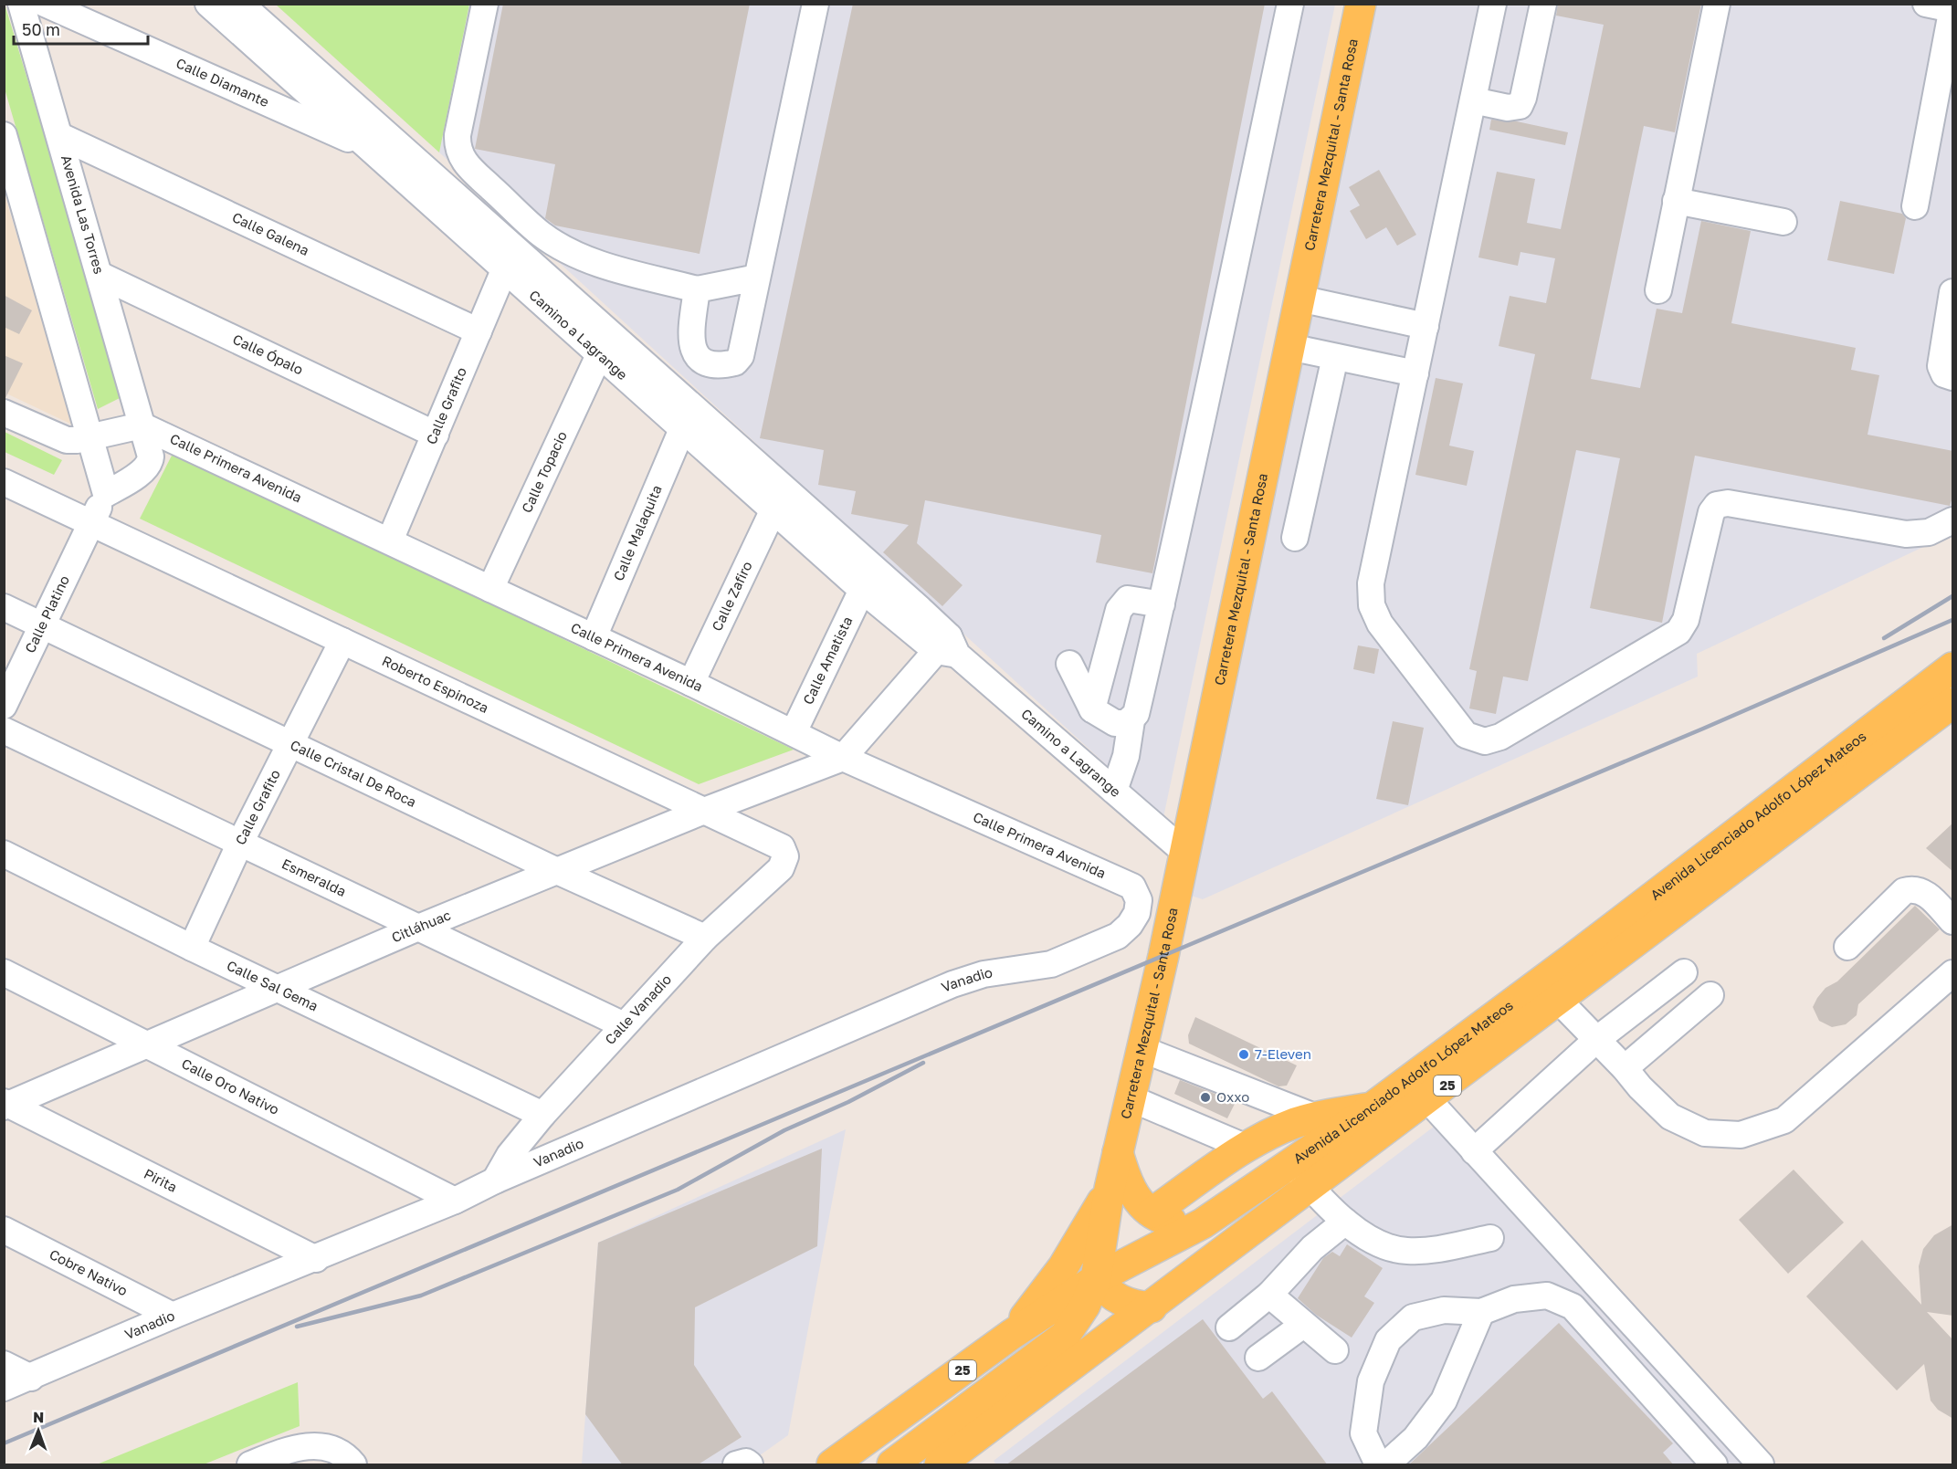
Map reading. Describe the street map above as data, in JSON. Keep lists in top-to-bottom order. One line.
{"streets":{"main road":["Carretera Mezquital - Santa Rosa","Avenida Licenciado Adolfo López Mateos","25"],"street":["Calle Diamante","Avenida Las Torres","Calle Galena","Camino a Lagrange","Calle Ópalo","Calle Grafito","Calle Primera Avenida","Calle Topacio","Calle Malaquita","Calle Zafiro","Calle Platino","Calle Amatista","Roberto Espinoza","Calle Cristal De Roca","Esmeralda","Citláhuac","Vanadio","Calle Sal Gema","Calle Vanadio","Calle Oro Nativo","Pirita","Cobre Nativo"]},"crossings":[["Calle Diamante","Camino a Lagrange"],["Carretera Mezquital - Santa Rosa","Camino a Lagrange"],["Avenida Las Torres","Calle Galena"],["Avenida Las Torres","Calle Ópalo"],["Avenida Las Torres","Calle Primera Avenida"],["Avenida Las Torres","Calle Platino"],["Avenida Las Torres","Roberto Espinoza"],["Calle Galena","Calle Grafito"],["Camino a Lagrange","Calle Grafito"],["Camino a Lagrange","Calle Topacio"],["Camino a Lagrange","Calle Malaquita"],["Camino a Lagrange","Calle Zafiro"],["Camino a Lagrange","Calle Amatista"],["Calle Ópalo","Calle Grafito"],["Calle Grafito","Calle Primera Avenida"],["Calle Grafito","Roberto Espinoza"],["Calle Grafito","Calle Cristal De Roca"],["Calle Grafito","Esmeralda"],["Calle Grafito","Calle Sal Gema"],["Calle Primera Avenida","Calle Topacio"],["Calle Primera Avenida","Calle Malaquita"],["Calle Primera Avenida","Calle Zafiro"],["Calle Primera Avenida","Calle Amatista"],["Calle Primera Avenida","Citláhuac"],["Calle Primera Avenida","Vanadio"],["Calle Platino","Roberto Espinoza"],["Calle Platino","Calle Cristal De Roca"],["Roberto Espinoza","Citláhuac"],["Roberto Espinoza","Calle Vanadio"],["Calle Cristal De Roca","Citláhuac"],["Calle Cristal De Roca","Calle Vanadio"],["Esmeralda","Citláhuac"],["Esmeralda","Calle Vanadio"],["Citláhuac","Calle Sal Gema"],["Citláhuac","Calle Oro Nativo"],["Citláhuac","Pirita"],["Vanadio","Calle Vanadio"],["Vanadio","Calle Oro Nativo"],["Vanadio","Pirita"],["Vanadio","Cobre Nativo"],["Calle Sal Gema","Calle Vanadio"]],"places":["7-Eleven","Oxxo"],"scale_bar":"50 m","north":"top"}
